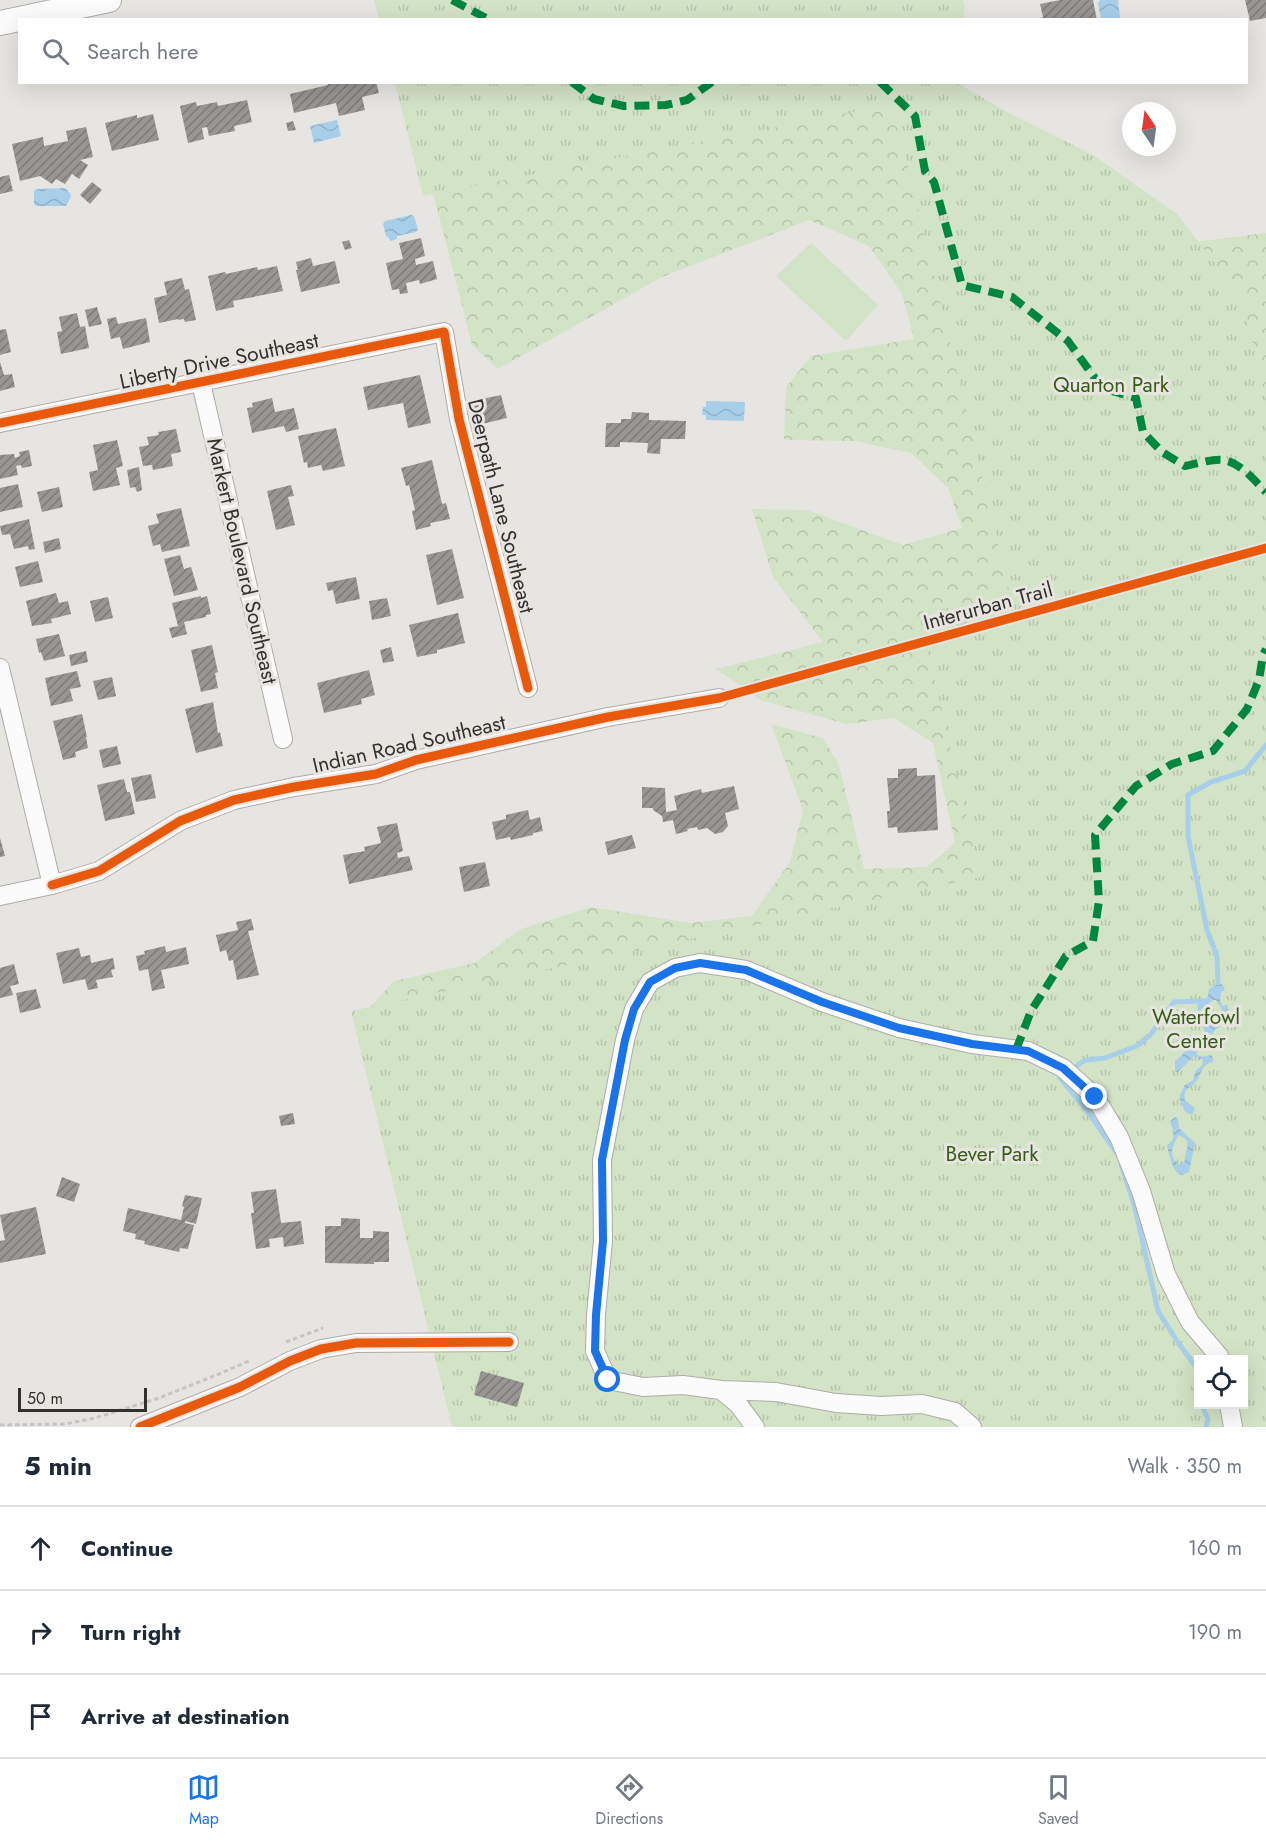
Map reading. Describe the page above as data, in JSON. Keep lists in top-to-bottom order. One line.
{"streets":{"street":["Liberty Drive Southeast","Deerpath Lane Southeast","Markert Boulevard Southeast","Indian Road Southeast"],"cycle path":["Interurban Trail"]},"crossings":[["Liberty Drive Southeast","Deerpath Lane Southeast"],["Liberty Drive Southeast","Markert Boulevard Southeast"]],"parks":["Quarton Park","Waterfowl Center","Bever Park"],"scale_bar":"50 m","north":"top","page":{"search":"Search here","scale":"50 m","heading":["5 min","Walk · 350 m"],"list":[["Continue","160 m"],["Turn right","190 m"],"Arrive at destination"],"nav":["Map","Directions","Saved"]}}
